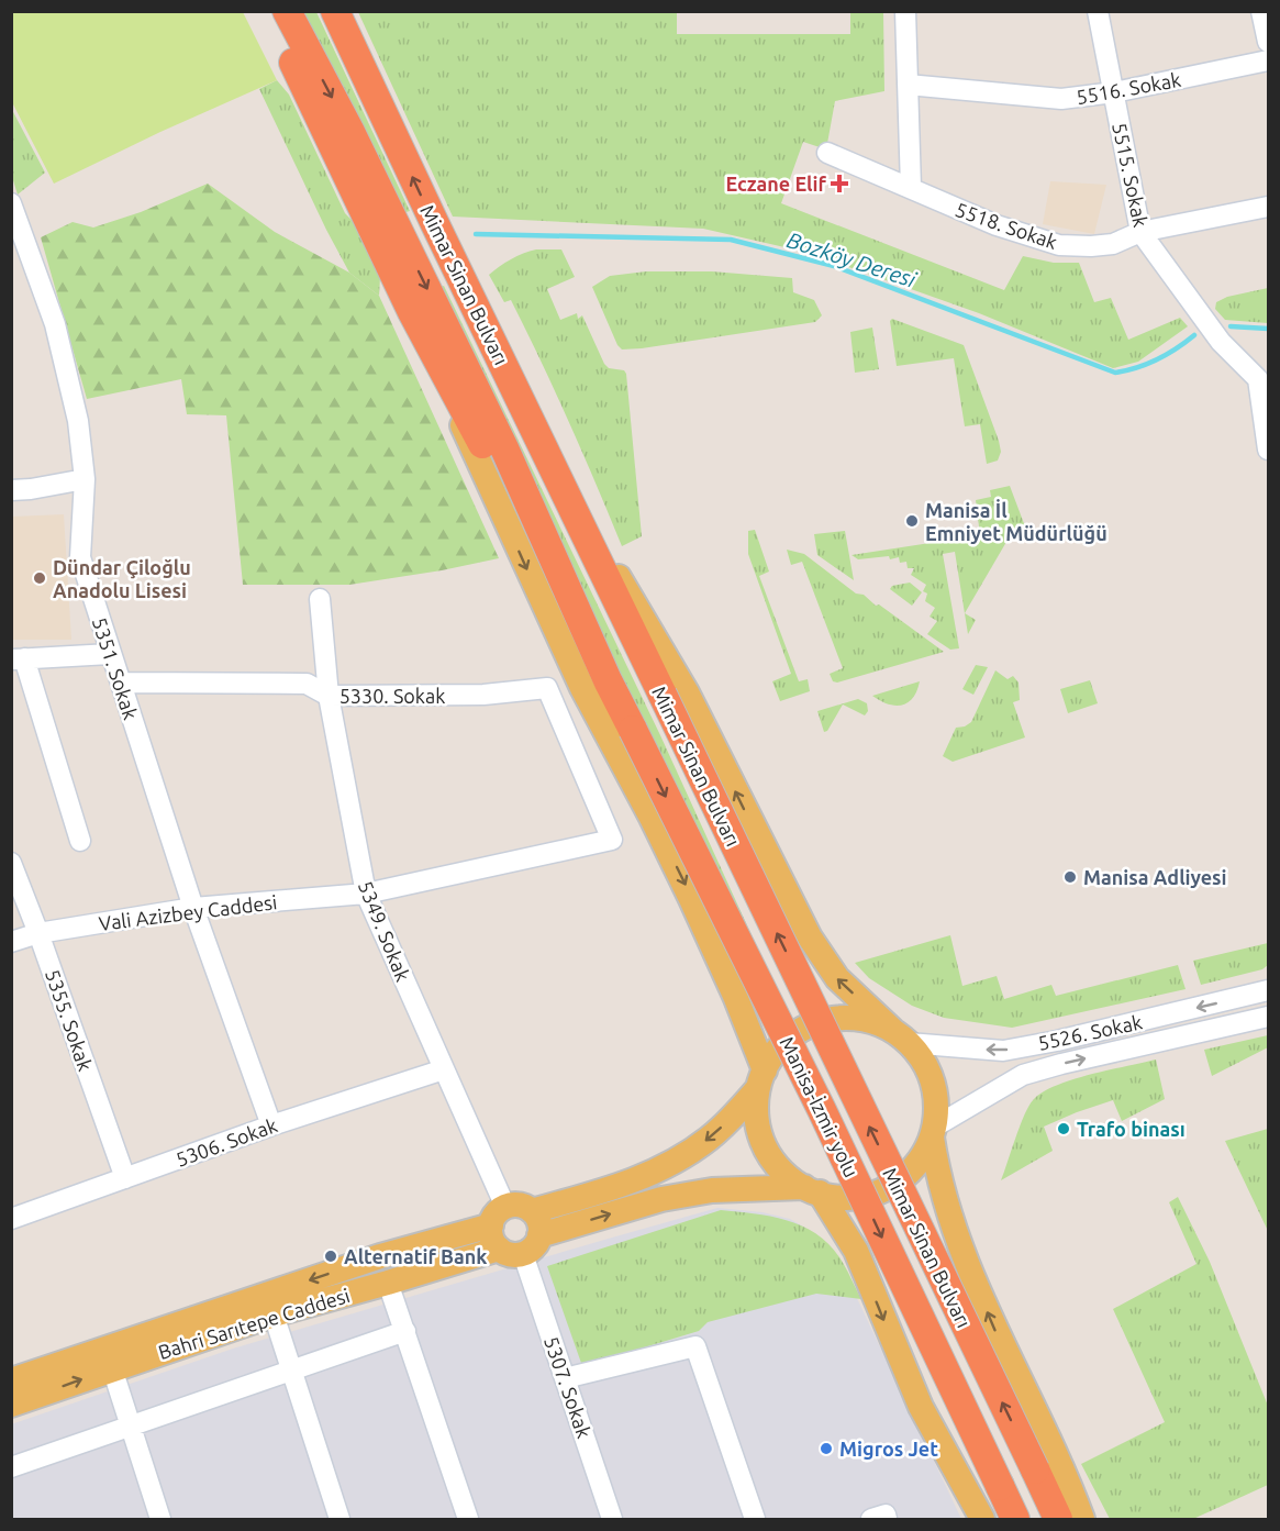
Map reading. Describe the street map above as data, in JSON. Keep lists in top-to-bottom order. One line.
{"streets":{"highway":["Mimar Sinan Bulvarı","Manisa-İzmir yolu"],"main road":["Bahri Sarıtepe Caddesi"],"street":["5516. Sokak","5515. Sokak","5518. Sokak","5351. Sokak","5330. Sokak","Vali Azizbey Caddesi","5349. Sokak","5355. Sokak","5526. Sokak","5306. Sokak","5307. Sokak"]},"crossings":[["5516. Sokak","5515. Sokak"],["5515. Sokak","5518. Sokak"],["Mimar Sinan Bulvarı","Manisa-İzmir yolu"],["5351. Sokak","5330. Sokak"],["5351. Sokak","Vali Azizbey Caddesi"],["5351. Sokak","5306. Sokak"],["5330. Sokak","Vali Azizbey Caddesi"],["5330. Sokak","5349. Sokak"],["Vali Azizbey Caddesi","5349. Sokak"],["Vali Azizbey Caddesi","5355. Sokak"],["5349. Sokak","5306. Sokak"],["5349. Sokak","Bahri Sarıtepe Caddesi"],["5349. Sokak","5307. Sokak"],["5355. Sokak","5306. Sokak"],["5526. Sokak","Bahri Sarıtepe Caddesi"],["Bahri Sarıtepe Caddesi","5307. Sokak"]],"one_way":["Manisa-İzmir yolu"],"water":["Bozköy Deresi"],"places":{"health":["Eczane Elif"],"other":["Manisa İl Emniyet Müdürlüğü","Dündar Çiloğlu Anadolu Lisesi","Manisa Adliyesi","Trafo binası","Alternatif Bank","Migros Jet"]}}
